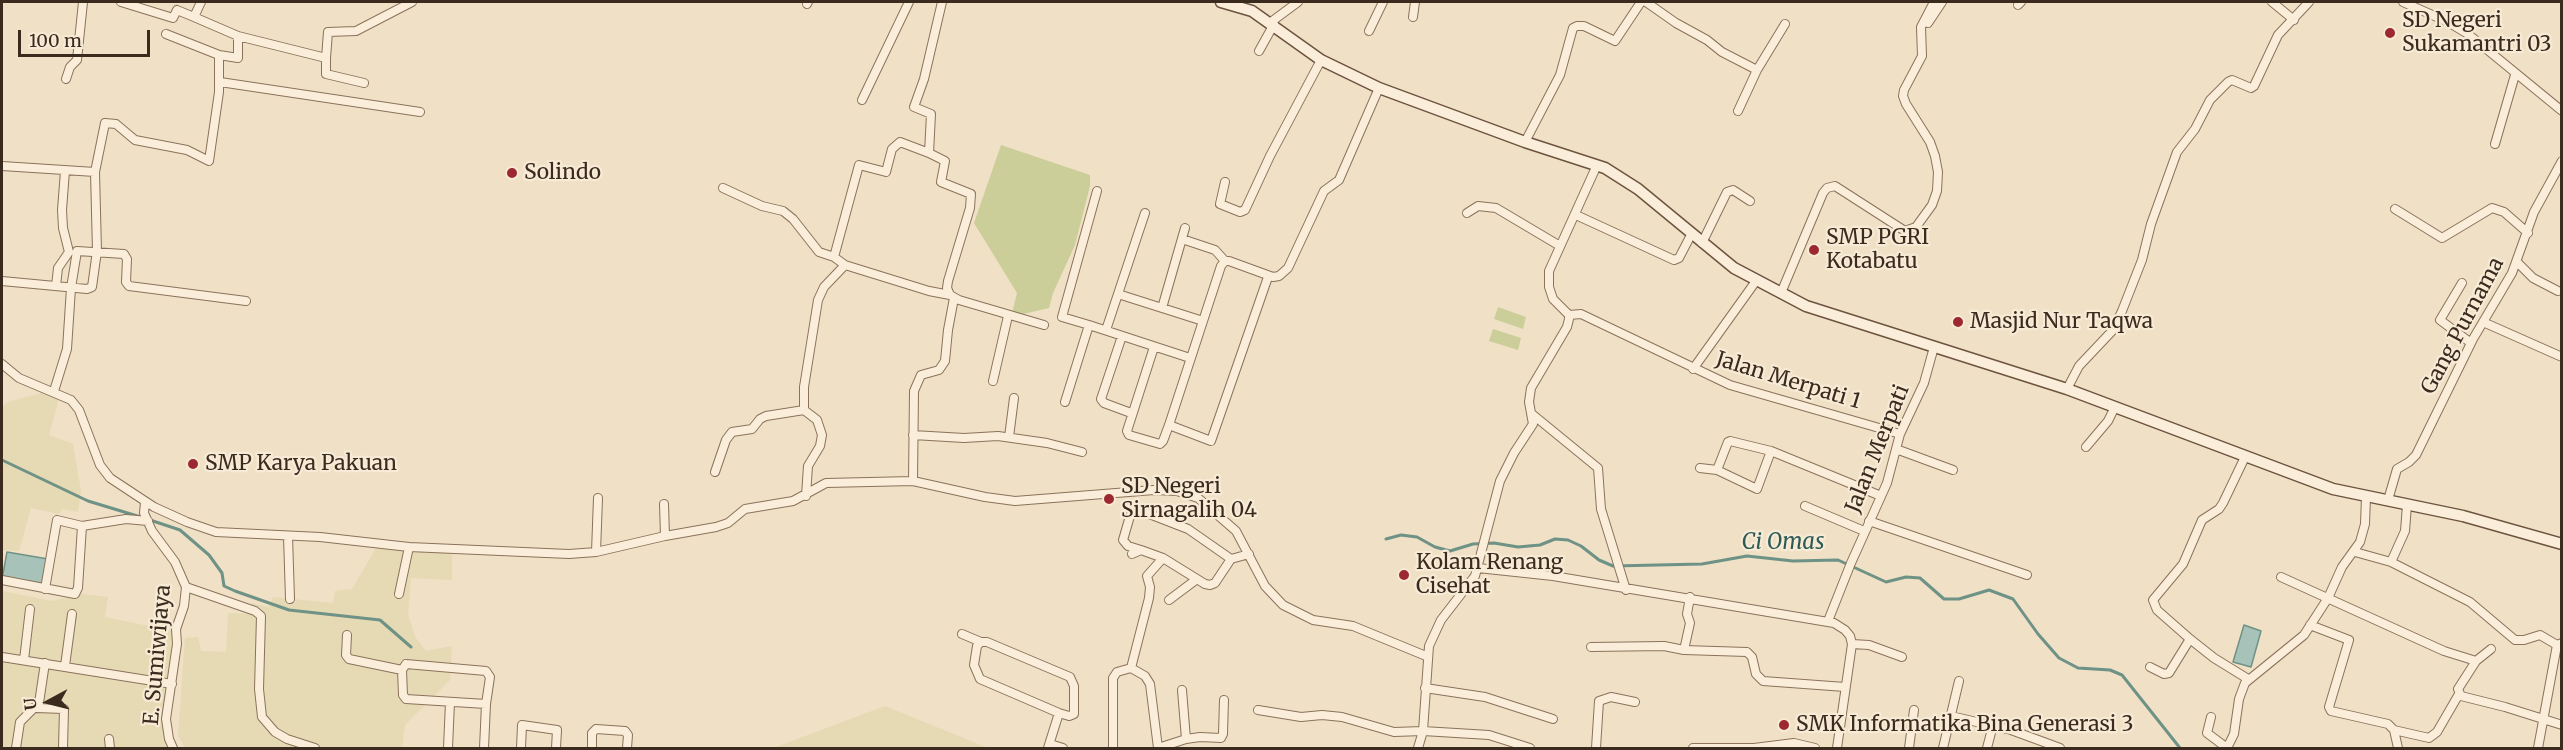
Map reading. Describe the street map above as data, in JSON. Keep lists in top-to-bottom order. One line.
{"streets":{"street":["Gang Purnama","Jalan Merpati 1","Jalan Merpati","E. Sumiwijaya"]},"crossings":[["Jalan Merpati 1","Jalan Merpati"]],"water":["Ci Omas"],"places":["SD Negeri Sukamantri 03","Solindo","SMP PGRI Kotabatu","Masjid Nur Taqwa","SMP Karya Pakuan","SD Negeri Sirnagalih 04","Kolam Renang Cisehat","SMK Informatika Bina Generasi 3"],"scale_bar":"100 m","north":"left"}
